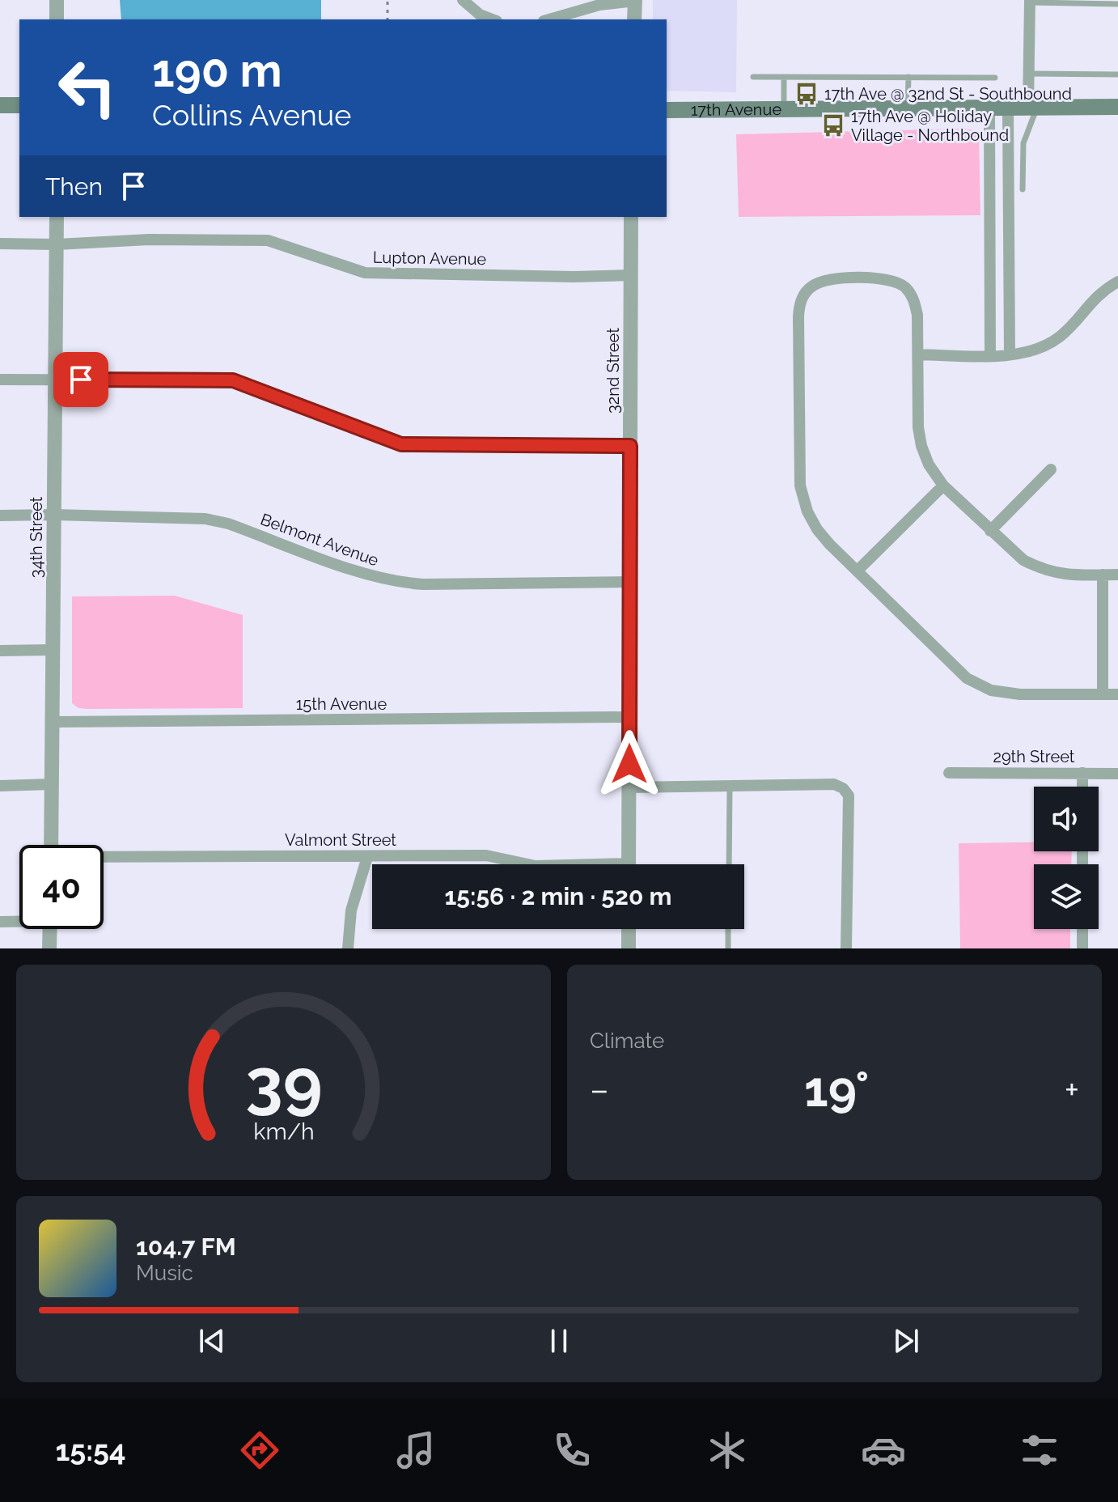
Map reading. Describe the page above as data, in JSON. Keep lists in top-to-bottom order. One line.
{"streets":{"main road":["17th Avenue"],"street":["Lupton Avenue","32nd Street","34th Street","Belmont Avenue","15th Avenue","29th Street","Valmont Street"]},"crossings":[["Lupton Avenue","32nd Street"],["Lupton Avenue","34th Street"],["32nd Street","Belmont Avenue"],["32nd Street","15th Avenue"],["34th Street","Belmont Avenue"],["34th Street","15th Avenue"]],"places":{"bus stop":["17th Ave @ 32nd St - Southbound","17th Ave @ Holiday Village - Northbound"]},"page":{"turn":["190 m","Collins Avenue"],"then":"Then","limit":"40","trip":"15:56 · 2 min · 520 m","tile":"Climate","heat":["−","19°","+"],"song":["104.7 FM","Music"],"tabs":"15:54","gauge":["39","km/h"]}}
